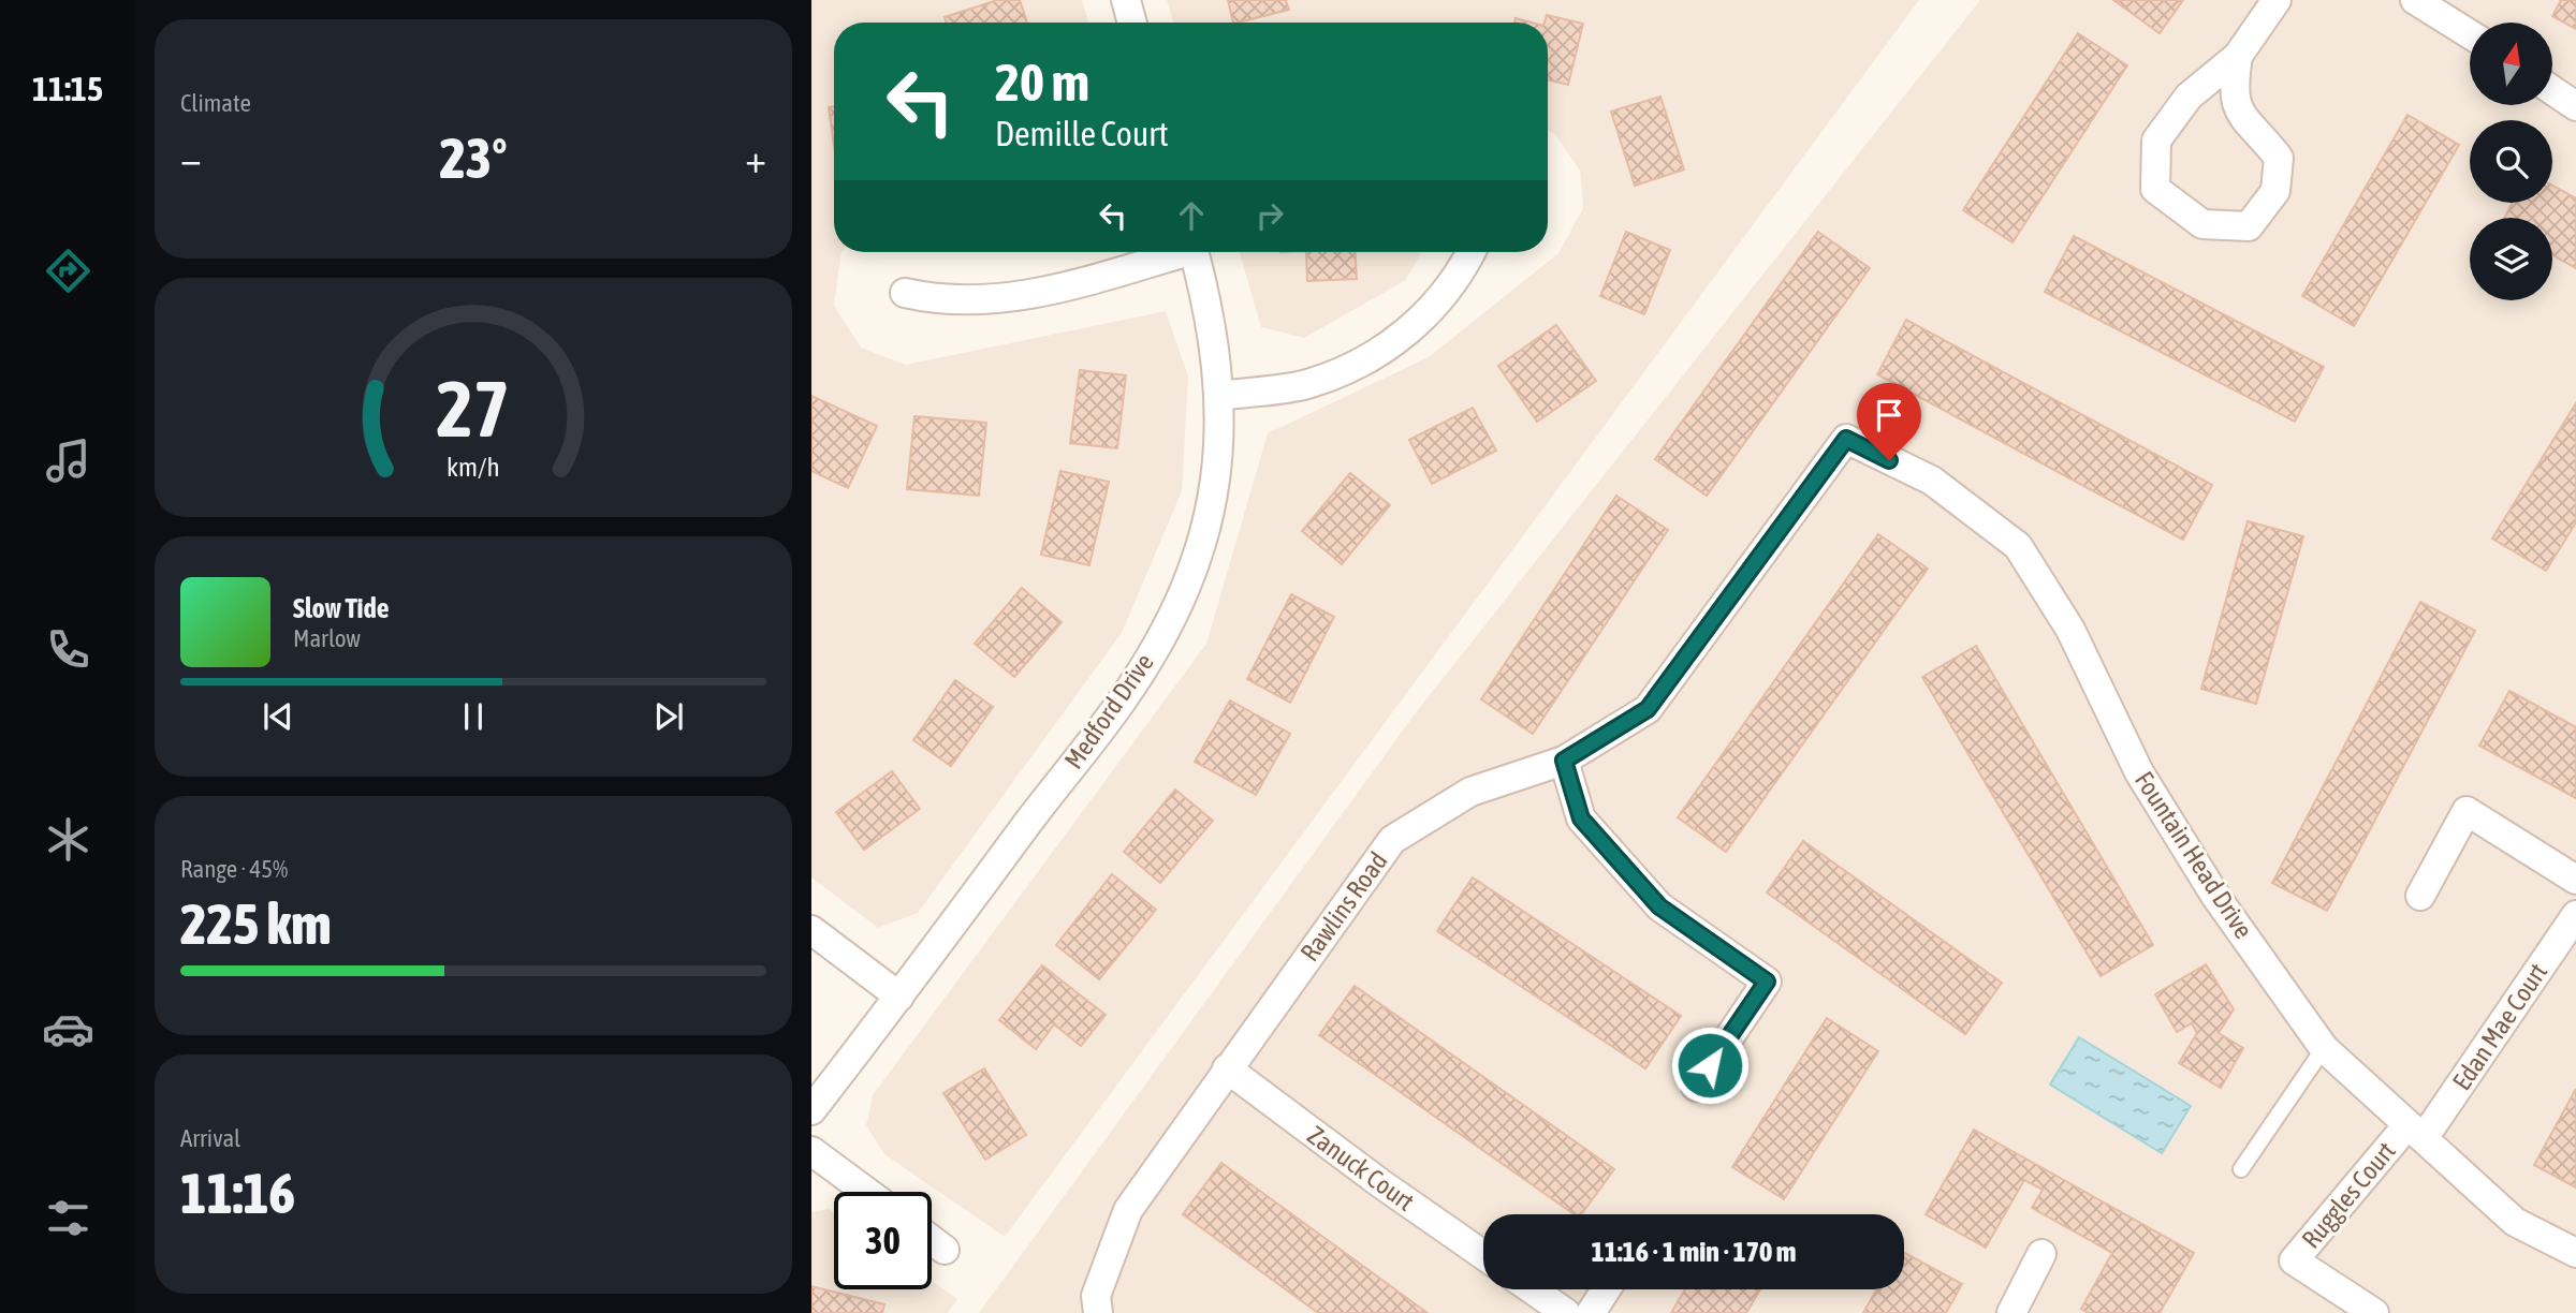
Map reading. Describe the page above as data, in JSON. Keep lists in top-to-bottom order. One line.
{"streets":{"street":["Medford Drive","Fountain Head Drive","Rawlins Road","Edan Mae Court","Zanuck Court","Ruggles Court"]},"crossings":[["Fountain Head Drive","Rawlins Road"],["Fountain Head Drive","Edan Mae Court"],["Fountain Head Drive","Ruggles Court"],["Rawlins Road","Zanuck Court"],["Edan Mae Court","Ruggles Court"]],"north":"top","page":{"tabs":"11:15","tile":["Climate",["Range · 45%","225 km"],["Arrival","11:16"]],"turn":["20 m","Demille Court"],"heat":["−","23°","+"],"song":["Slow Tide","Marlow"],"limit":"30","trip":"11:16 · 1 min · 170 m","gauge":["27","km/h"]}}
